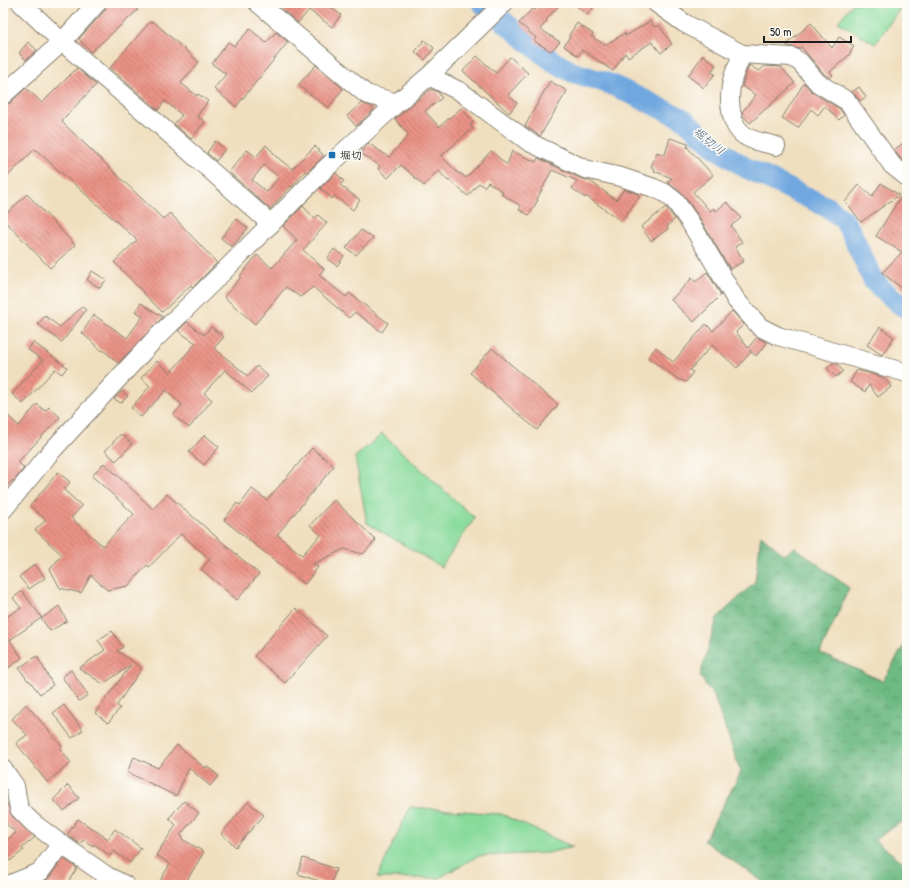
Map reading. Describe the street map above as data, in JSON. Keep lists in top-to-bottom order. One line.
{"water":["堀切川"],"places":{"transit":["堀切"]},"scale_bar":"50 m"}
